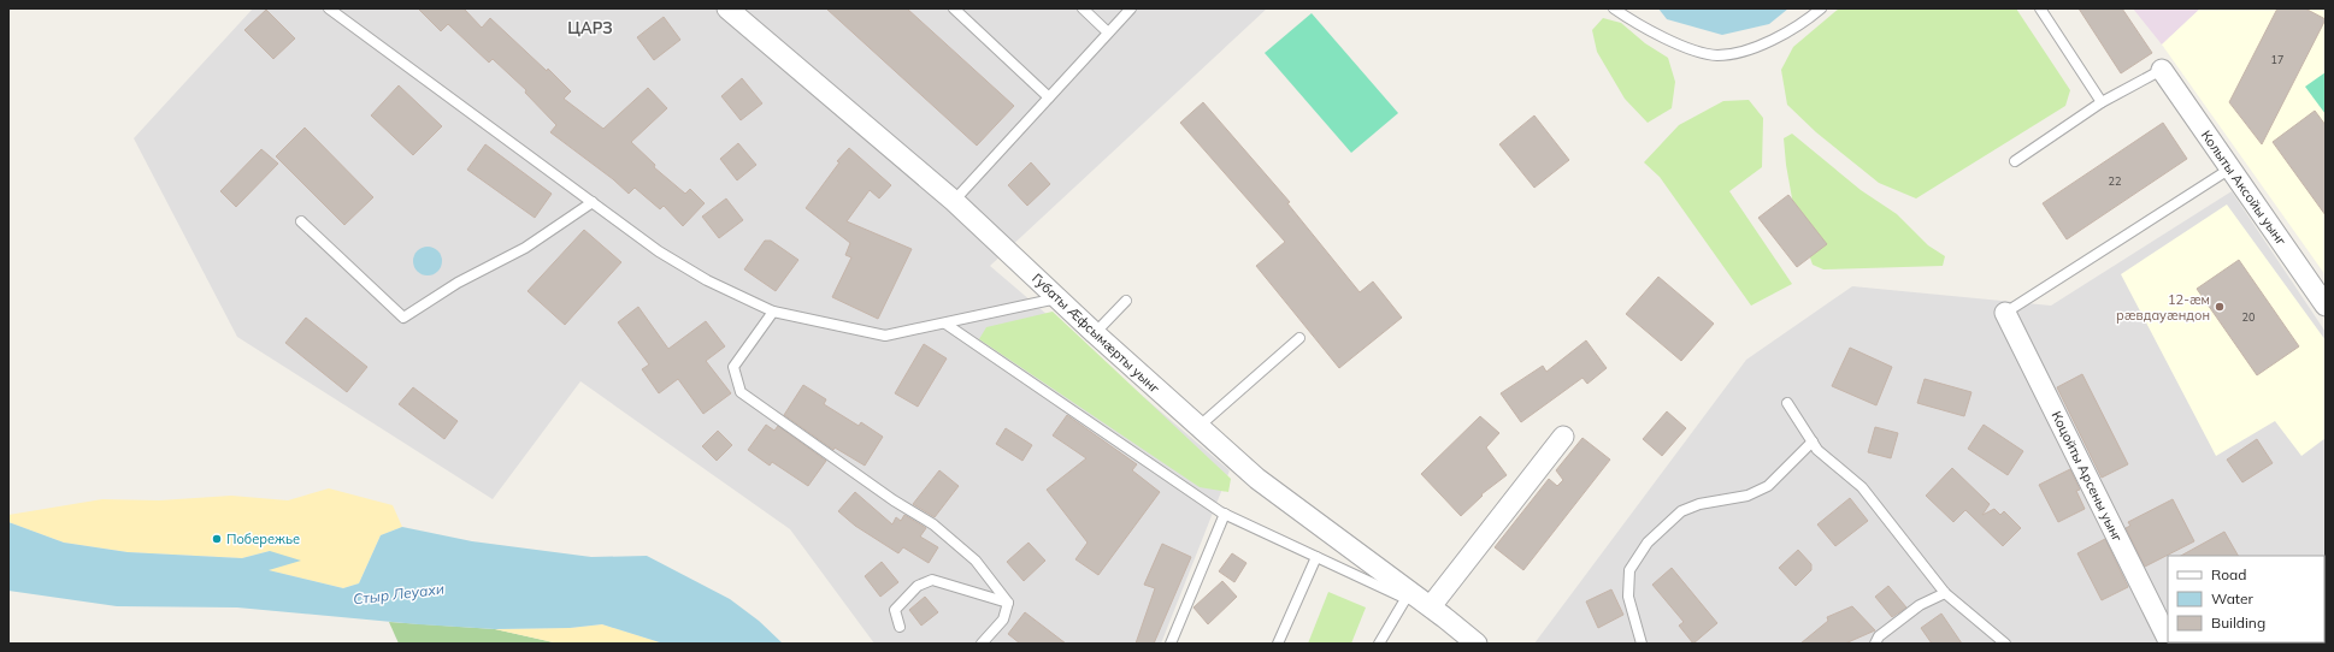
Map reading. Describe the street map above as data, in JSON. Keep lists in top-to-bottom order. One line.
{"streets":{"street":["Колыты Аксойы уынг","Губаты Æфсымæрты уынг","Коцойты Арсены уынг"]},"districts":["ЦАРЗ"],"water":["Стыр Леуахи"],"places":["12-æм рӕвдауӕндон","Побережье"],"house_numbers":["17","22","20"],"legend":["Road","Water","Building"]}
